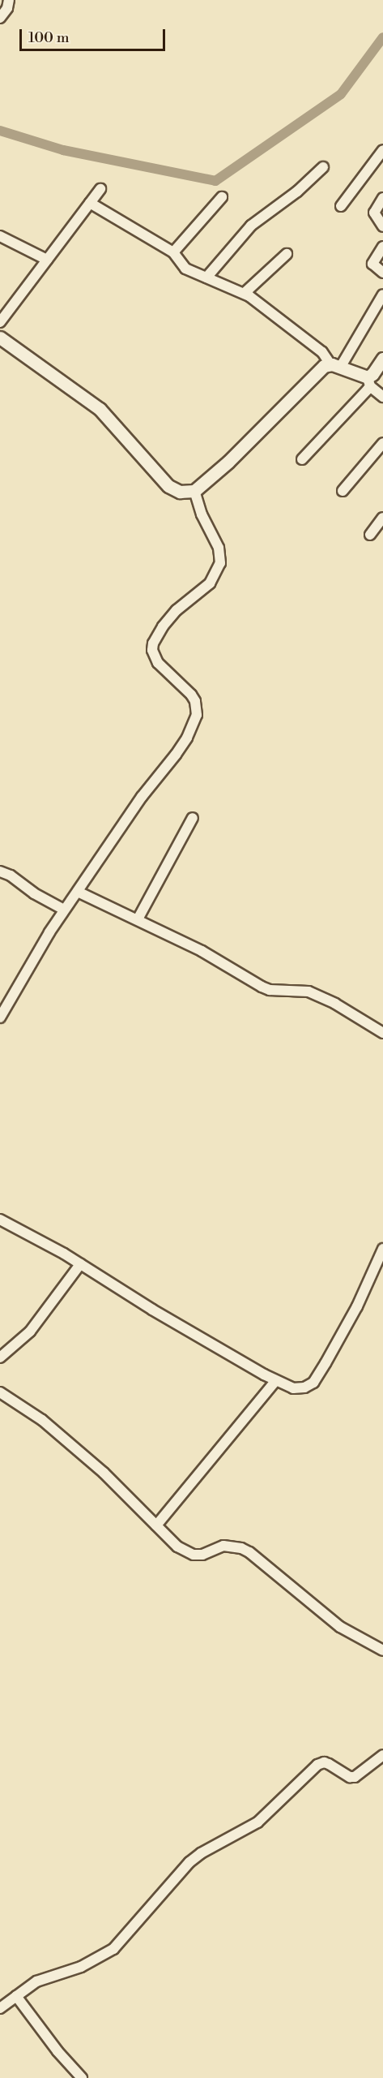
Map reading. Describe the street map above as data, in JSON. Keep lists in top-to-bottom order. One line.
{"scale_bar":"100 m"}
